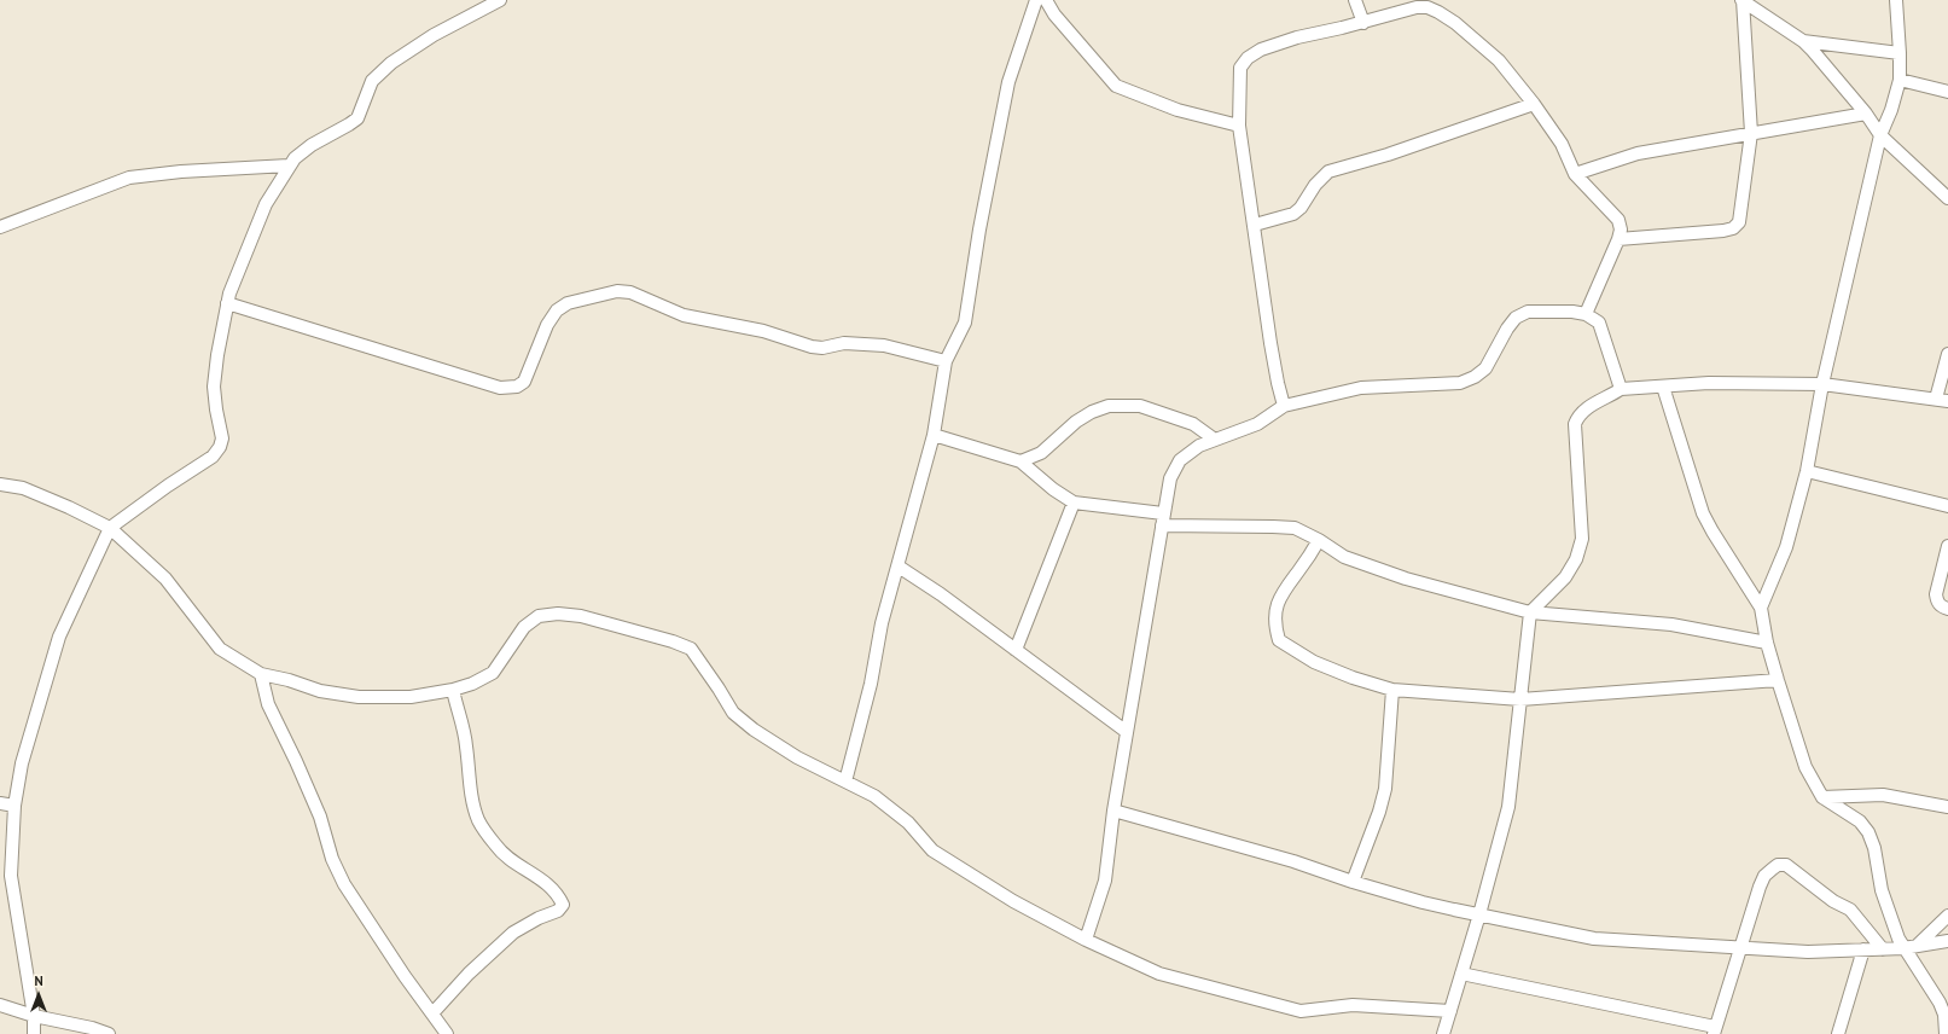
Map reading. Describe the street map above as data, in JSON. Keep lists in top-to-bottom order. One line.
{"north":"top"}
